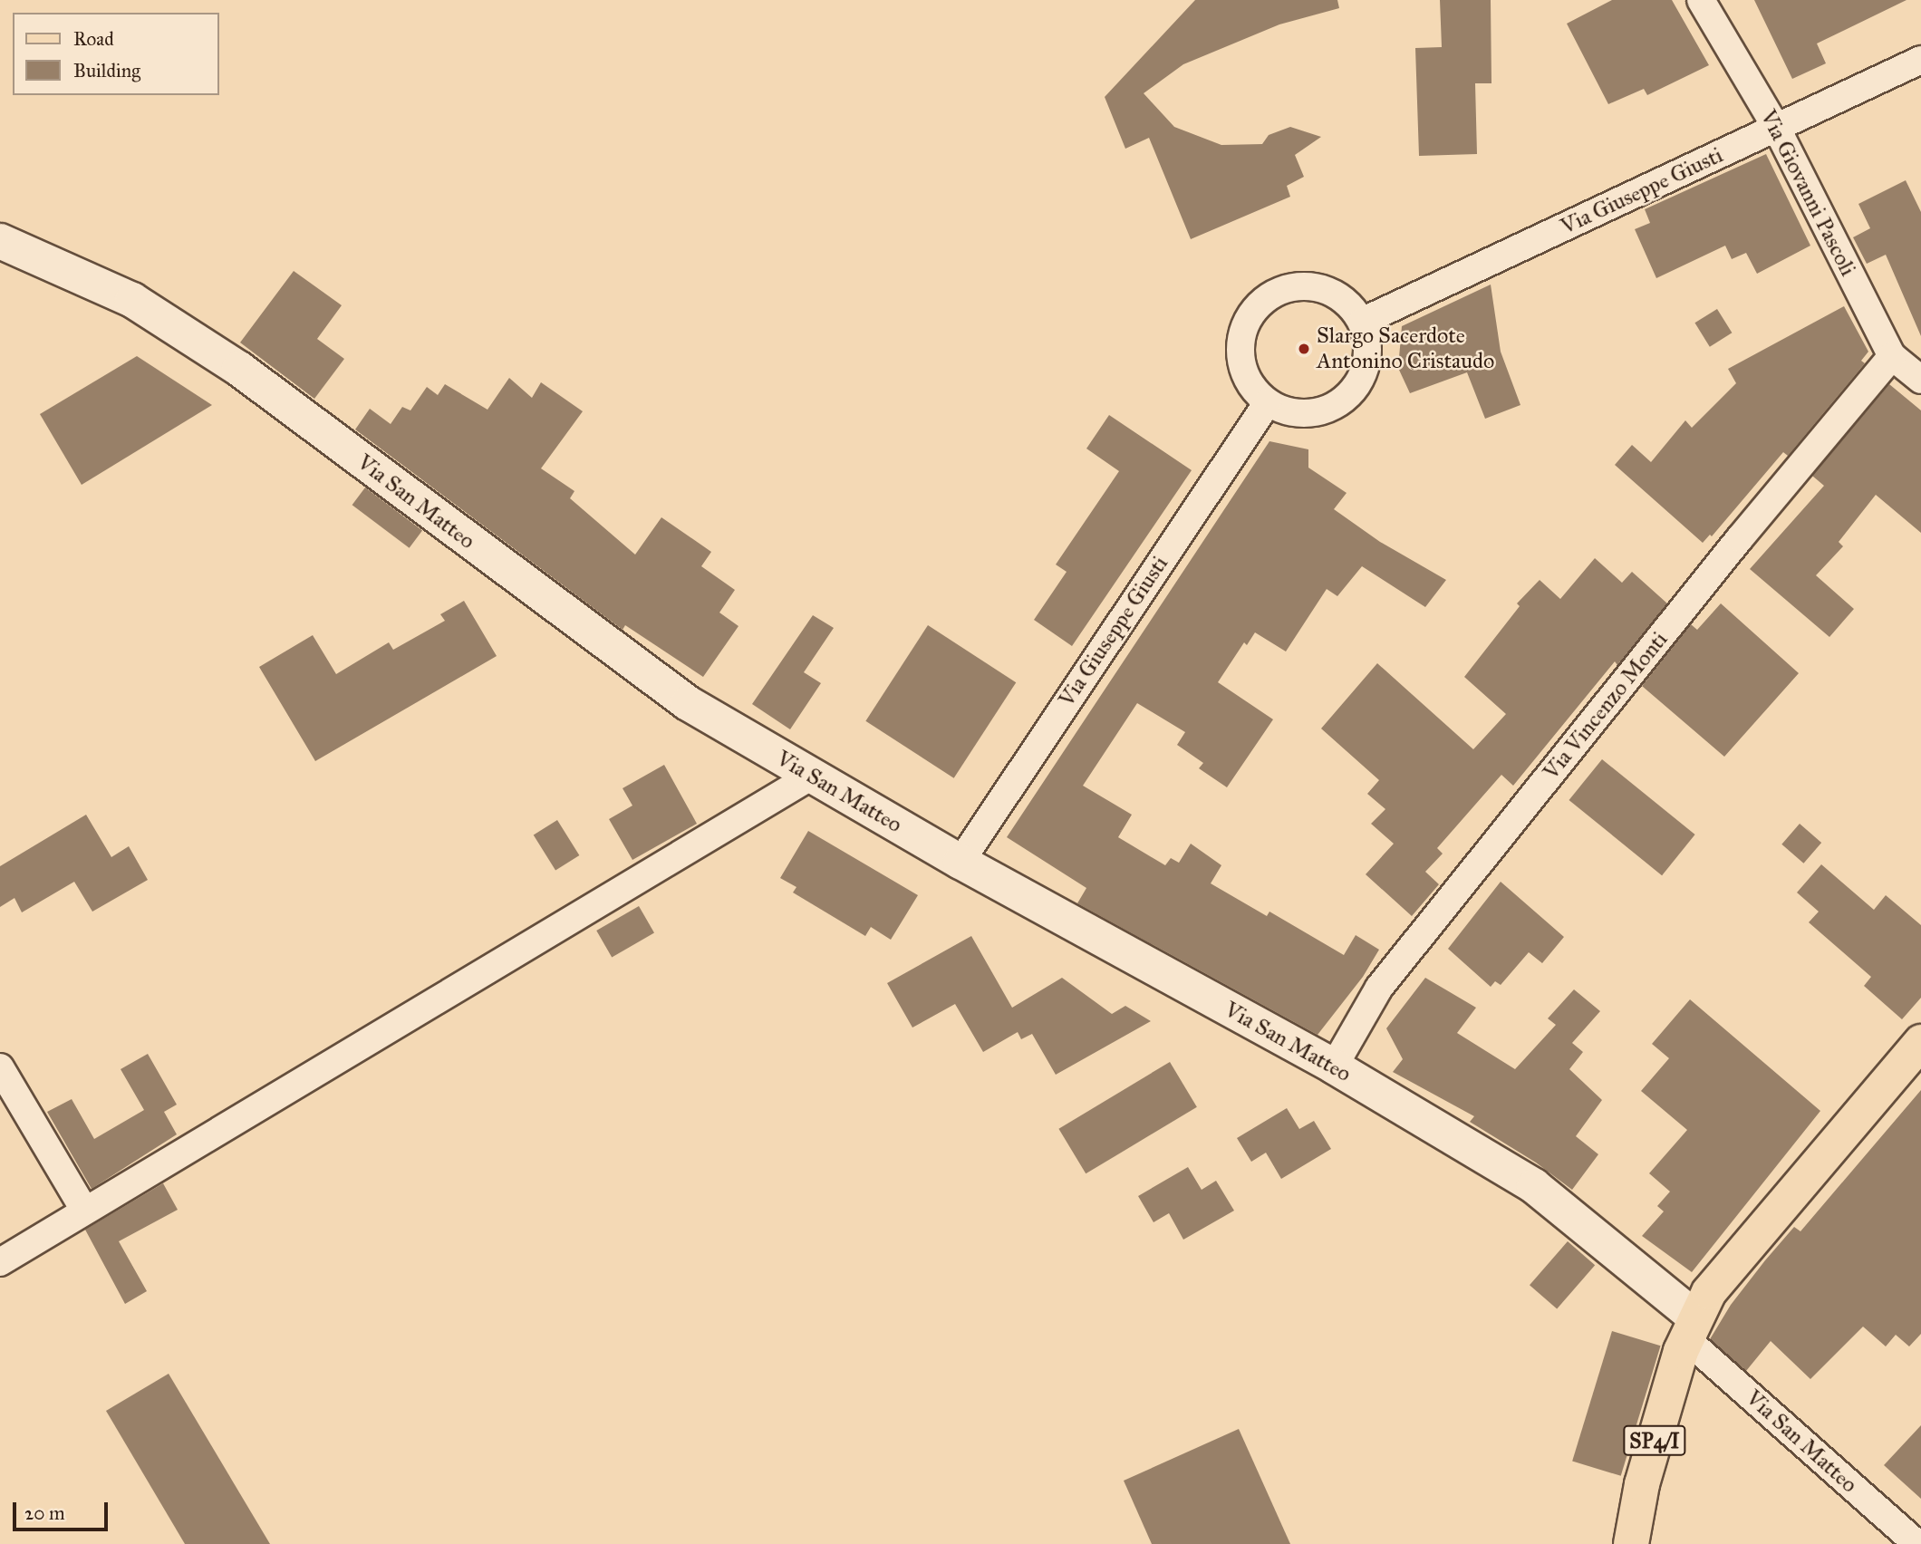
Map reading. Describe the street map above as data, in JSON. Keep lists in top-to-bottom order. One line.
{"streets":{"main road":["SP4/I"],"street":["Via Giuseppe Giusti","Via Giovanni Pascoli","Via San Matteo","Via Vincenzo Monti"]},"crossings":[["Via Giuseppe Giusti","Via Giovanni Pascoli"],["Via Giuseppe Giusti","Via San Matteo"],["Via Giovanni Pascoli","Via Vincenzo Monti"],["Via San Matteo","Via Vincenzo Monti"],["Via San Matteo","SP4/I"]],"places":["Slargo Sacerdote Antonino Cristaudo"],"legend":["Road","Building"],"scale_bar":"20 m"}
